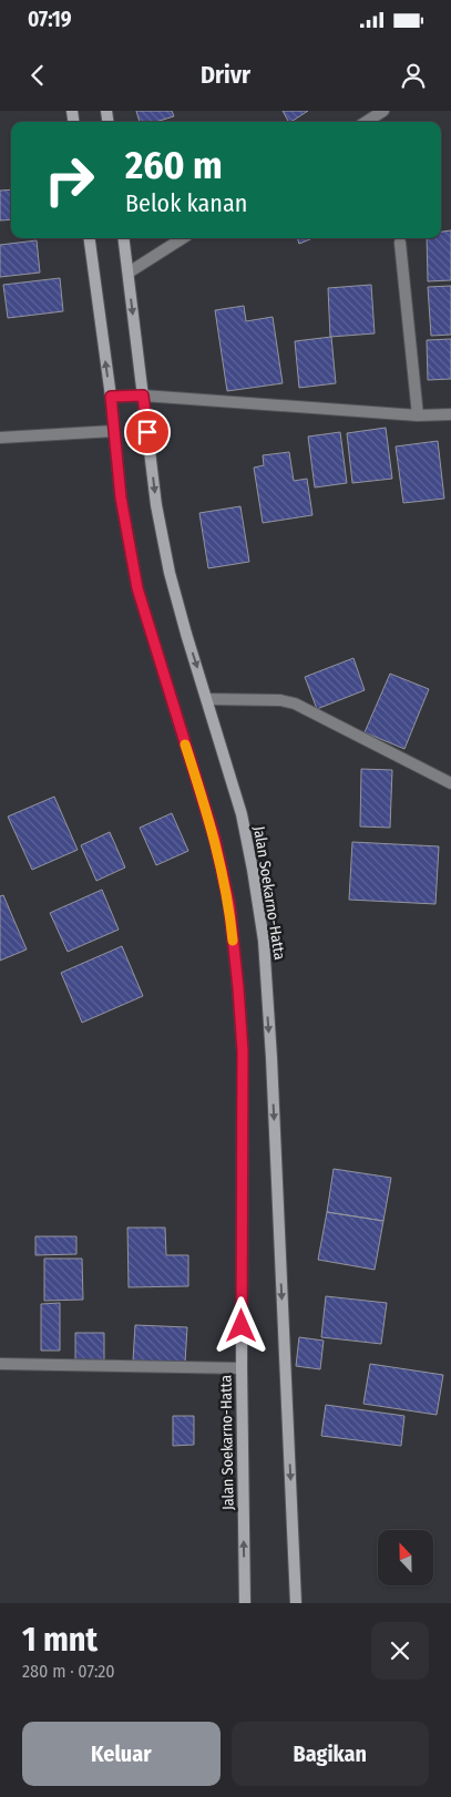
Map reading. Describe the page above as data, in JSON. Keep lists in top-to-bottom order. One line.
{"streets":{"main road":["Jalan Soekarno-Hatta"]},"north":"top","page":{"status":"07:19","header":"Drivr","turn":["260 m","Belok kanan"],"heading":["1 mnt","280 m · 07:20"],"buttons":["Keluar","Bagikan"]}}
